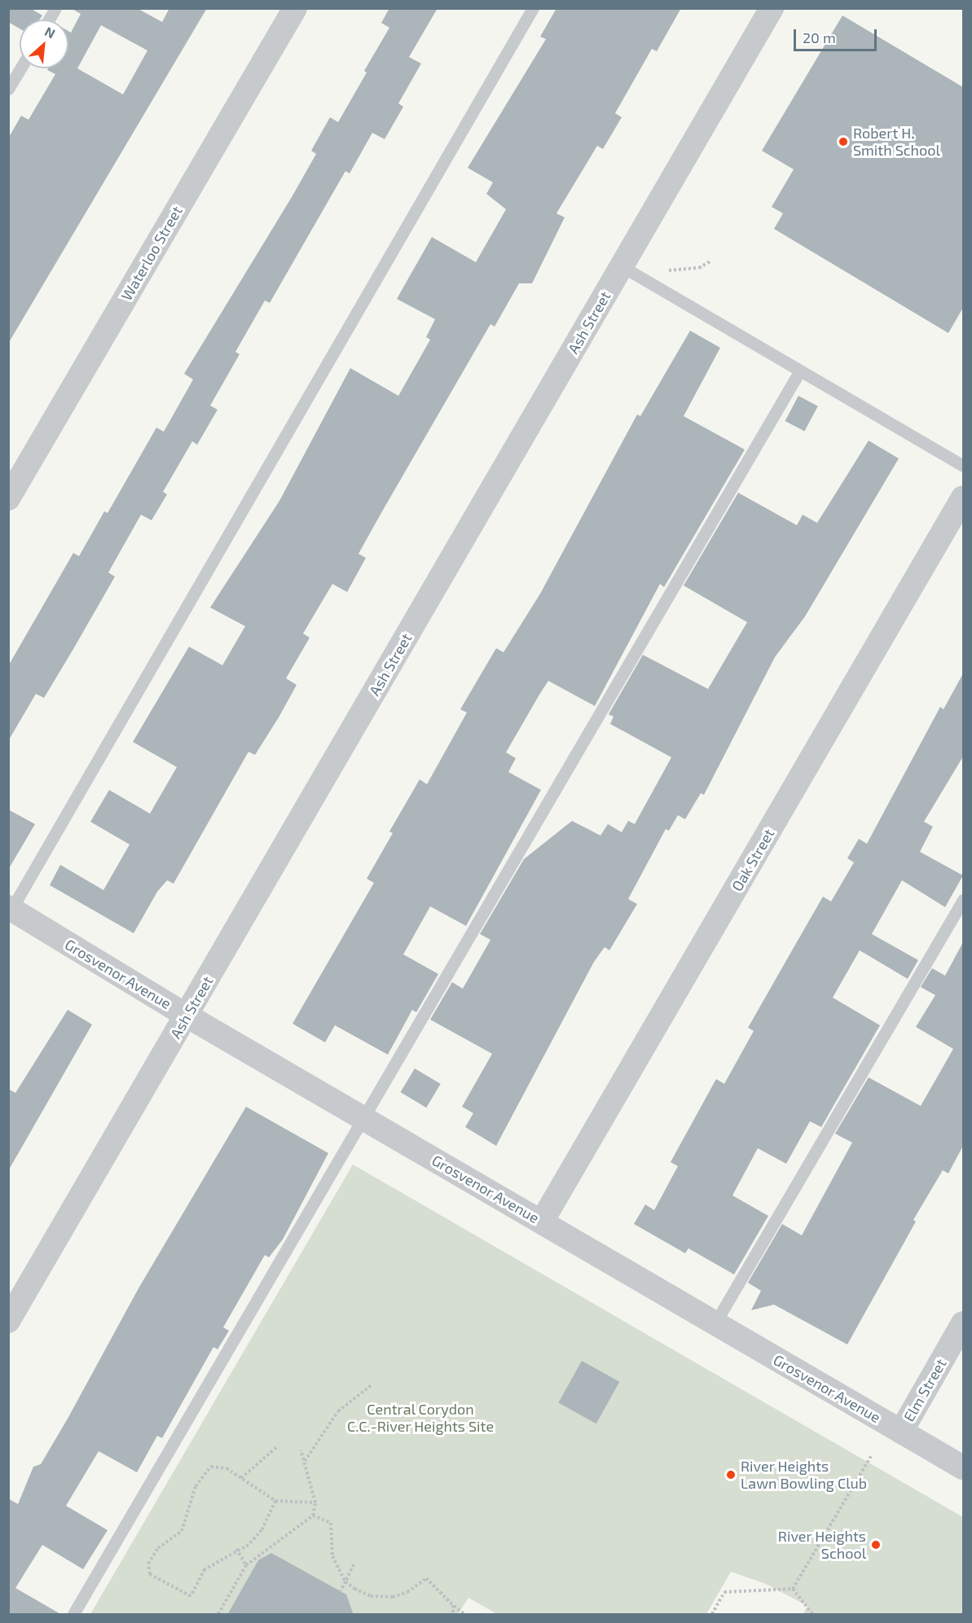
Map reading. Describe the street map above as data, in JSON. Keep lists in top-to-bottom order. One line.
{"streets":{"street":["Waterloo Street","Ash Street","Oak Street","Grosvenor Avenue","Elm Street"]},"crossings":[["Ash Street","Grosvenor Avenue"],["Oak Street","Grosvenor Avenue"],["Grosvenor Avenue","Elm Street"]],"parks":["Central Corydon C.C.-River Heights Site"],"places":["Robert H. Smith School","River Heights Lawn Bowling Club","River Heights School"],"scale_bar":"20 m","north":"top right"}
